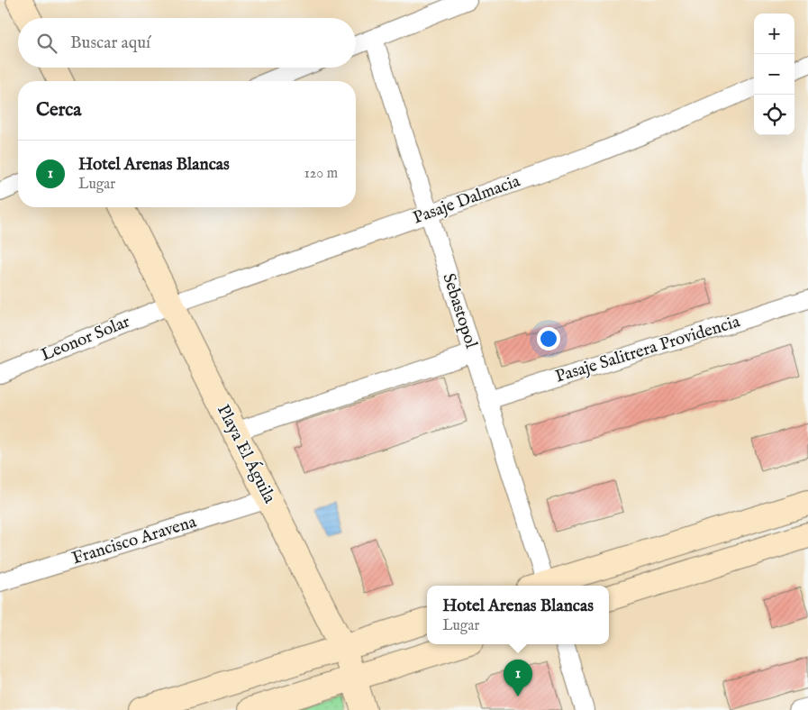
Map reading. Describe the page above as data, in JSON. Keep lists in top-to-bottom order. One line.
{"streets":{"main road":["Playa El Águila"],"street":["Pasaje Dalmacia","Sebastopol","Leonor Solar","Pasaje Salitrera Providencia","Francisco Aravena"]},"crossings":[["Pasaje Dalmacia","Sebastopol"],["Pasaje Dalmacia","Leonor Solar"],["Pasaje Dalmacia","Playa El Águila"],["Sebastopol","Pasaje Salitrera Providencia"],["Leonor Solar","Playa El Águila"],["Playa El Águila","Francisco Aravena"]],"page":{"map_buttons":["+","−"],"search":"Buscar aquí","heading":"Cerca","list":[{"mark":"1","name":"Hotel Arenas Blancas","note":"Lugar","value":"120 m"}],"popup":["Hotel Arenas Blancas","Lugar"],"pins":"1"}}
